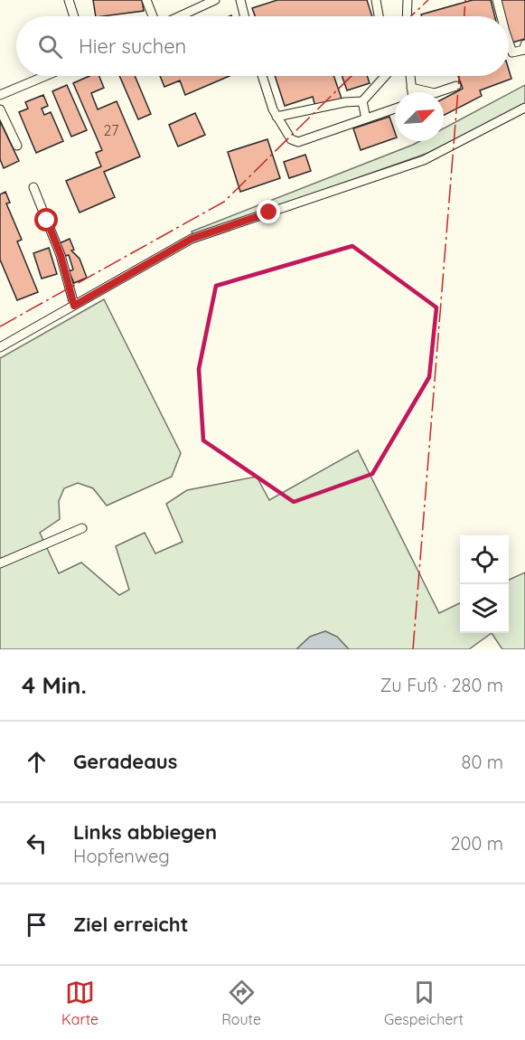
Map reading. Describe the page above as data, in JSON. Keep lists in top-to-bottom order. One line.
{"house_numbers":["27"],"north":"top right","page":{"search":"Hier suchen","heading":["4 Min.","Zu Fuß · 280 m"],"list":[["Geradeaus","80 m"],["Links abbiegen","Hopfenweg","200 m"],"Ziel erreicht"],"nav":["Karte","Route","Gespeichert"]}}
